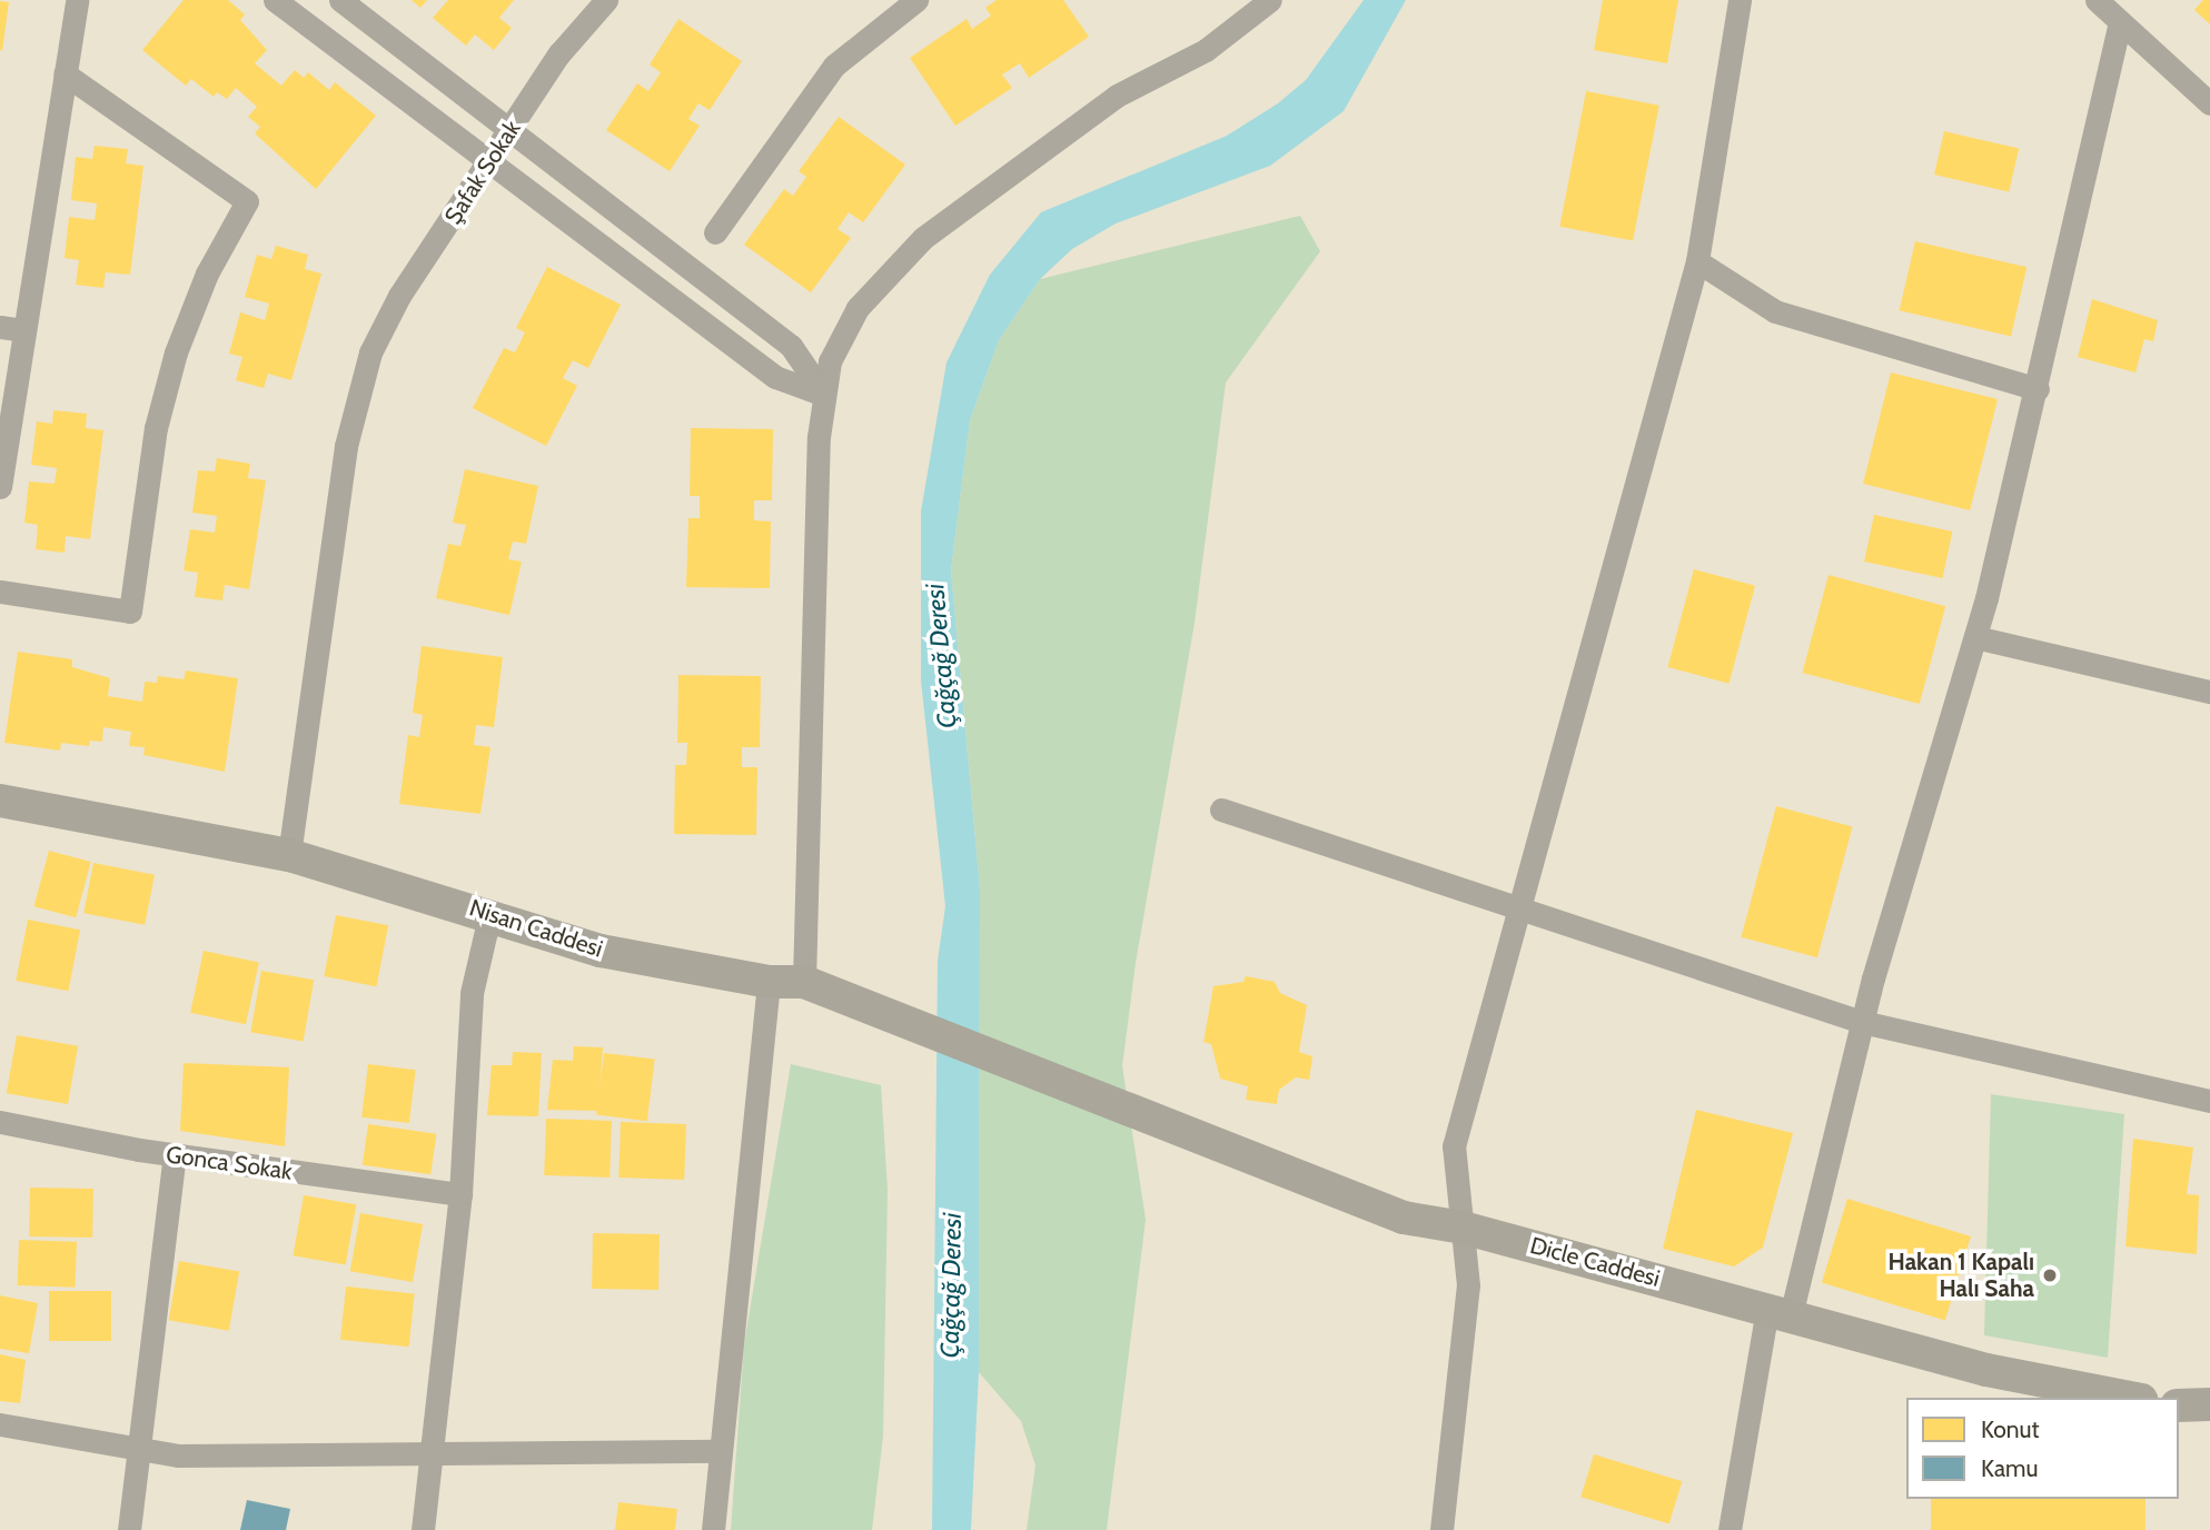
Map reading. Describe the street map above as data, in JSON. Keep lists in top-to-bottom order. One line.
{"streets":{"street":["Şafak Sokak","Nisan Caddesi","Gonca Sokak","Dicle Caddesi"]},"crossings":[["Şafak Sokak","Nisan Caddesi"],["Nisan Caddesi","Dicle Caddesi"]],"water":["Çağçağ Deresi"],"places":["Hakan 1 Kapalı Halı Saha"],"legend":["Konut","Kamu"]}
